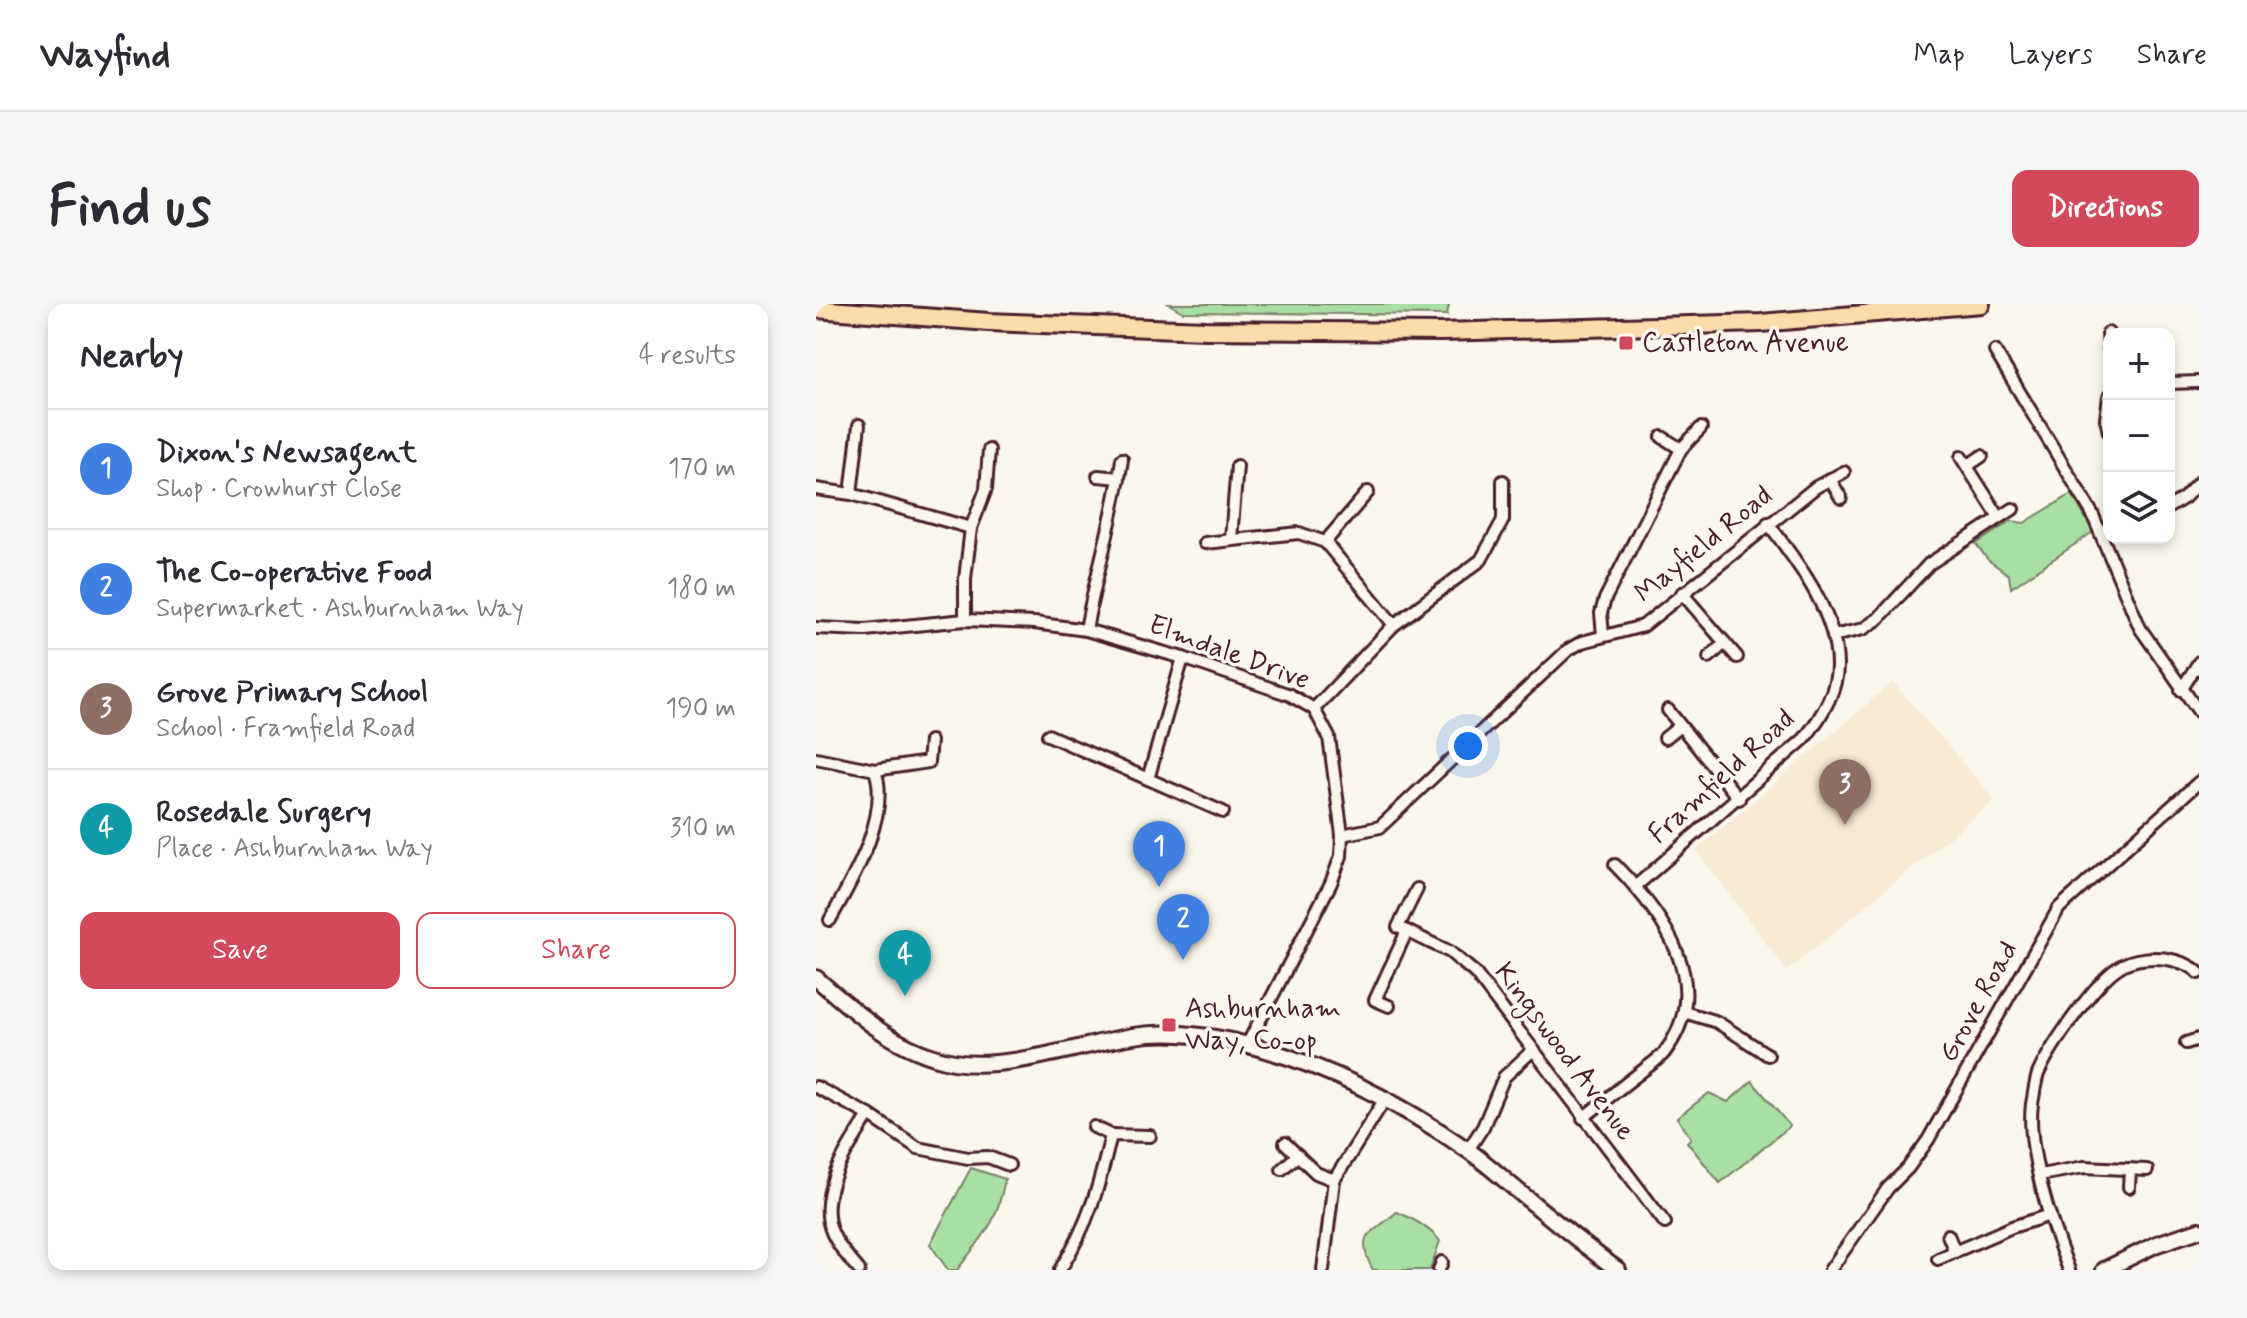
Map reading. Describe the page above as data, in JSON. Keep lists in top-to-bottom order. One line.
{"streets":{"street":["Mayfield Road","Elmdale Drive","Framfield Road","Grove Road","Kingswood Avenue"]},"crossings":[["Mayfield Road","Elmdale Drive"],["Mayfield Road","Framfield Road"]],"places":{"transit":["Castleton Avenue","Ashburnham Way, Co-op"]},"page":{"header":"Wayfind","nav":["Map","Layers","Share"],"buttons":["Directions",["Save","Share"]],"title":"Find us","heading":["Nearby","4 results"],"map_buttons":["+","−"],"list":[{"mark":"1","name":"Dixon's Newsagent","note":"Shop · Crowhurst Close","value":"170 m"},{"mark":"2","name":"The Co-operative Food","note":"Supermarket · Ashburnham Way","value":"180 m"},{"mark":"3","name":"Grove Primary School","note":"School · Framfield Road","value":"190 m"},{"mark":"4","name":"Rosedale Surgery","note":"Place · Ashburnham Way","value":"310 m"}],"pins":["3","1","2","4"]}}
